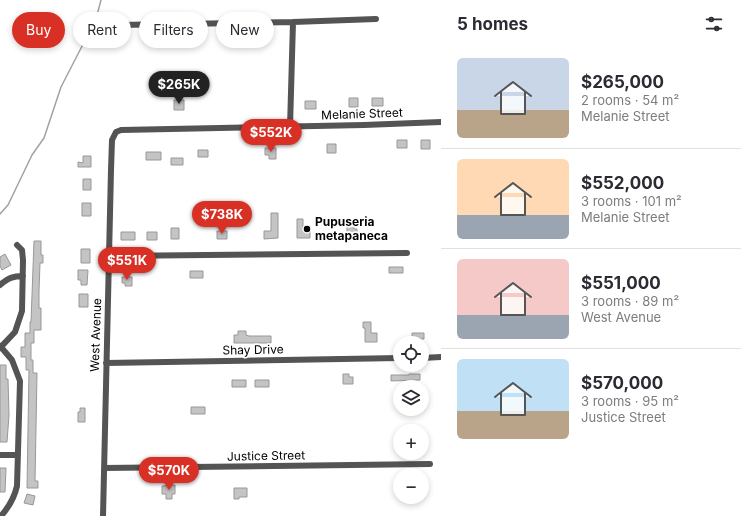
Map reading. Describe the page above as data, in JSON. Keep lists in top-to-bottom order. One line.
{"streets":{"street":["Melanie Street","West Avenue","Shay Drive","Justice Street"]},"crossings":[["Melanie Street","West Avenue"],["West Avenue","Shay Drive"],["West Avenue","Justice Street"]],"places":["Pupuseria metapaneca"],"page":{"heading":"5 homes","chip":["Buy","Rent","Filters","New"],"list":[{"name":"$265,000","note":"2 rooms · 54 m² · Melanie Street"},{"name":"$552,000","note":"3 rooms · 101 m² · Melanie Street"},{"name":"$551,000","note":"3 rooms · 89 m² · West Avenue"},{"name":"$570,000","note":"3 rooms · 95 m² · Justice Street"}],"price":["$265K","$552K","$738K","$551K","$570K"],"map_buttons":["+","−"]}}
